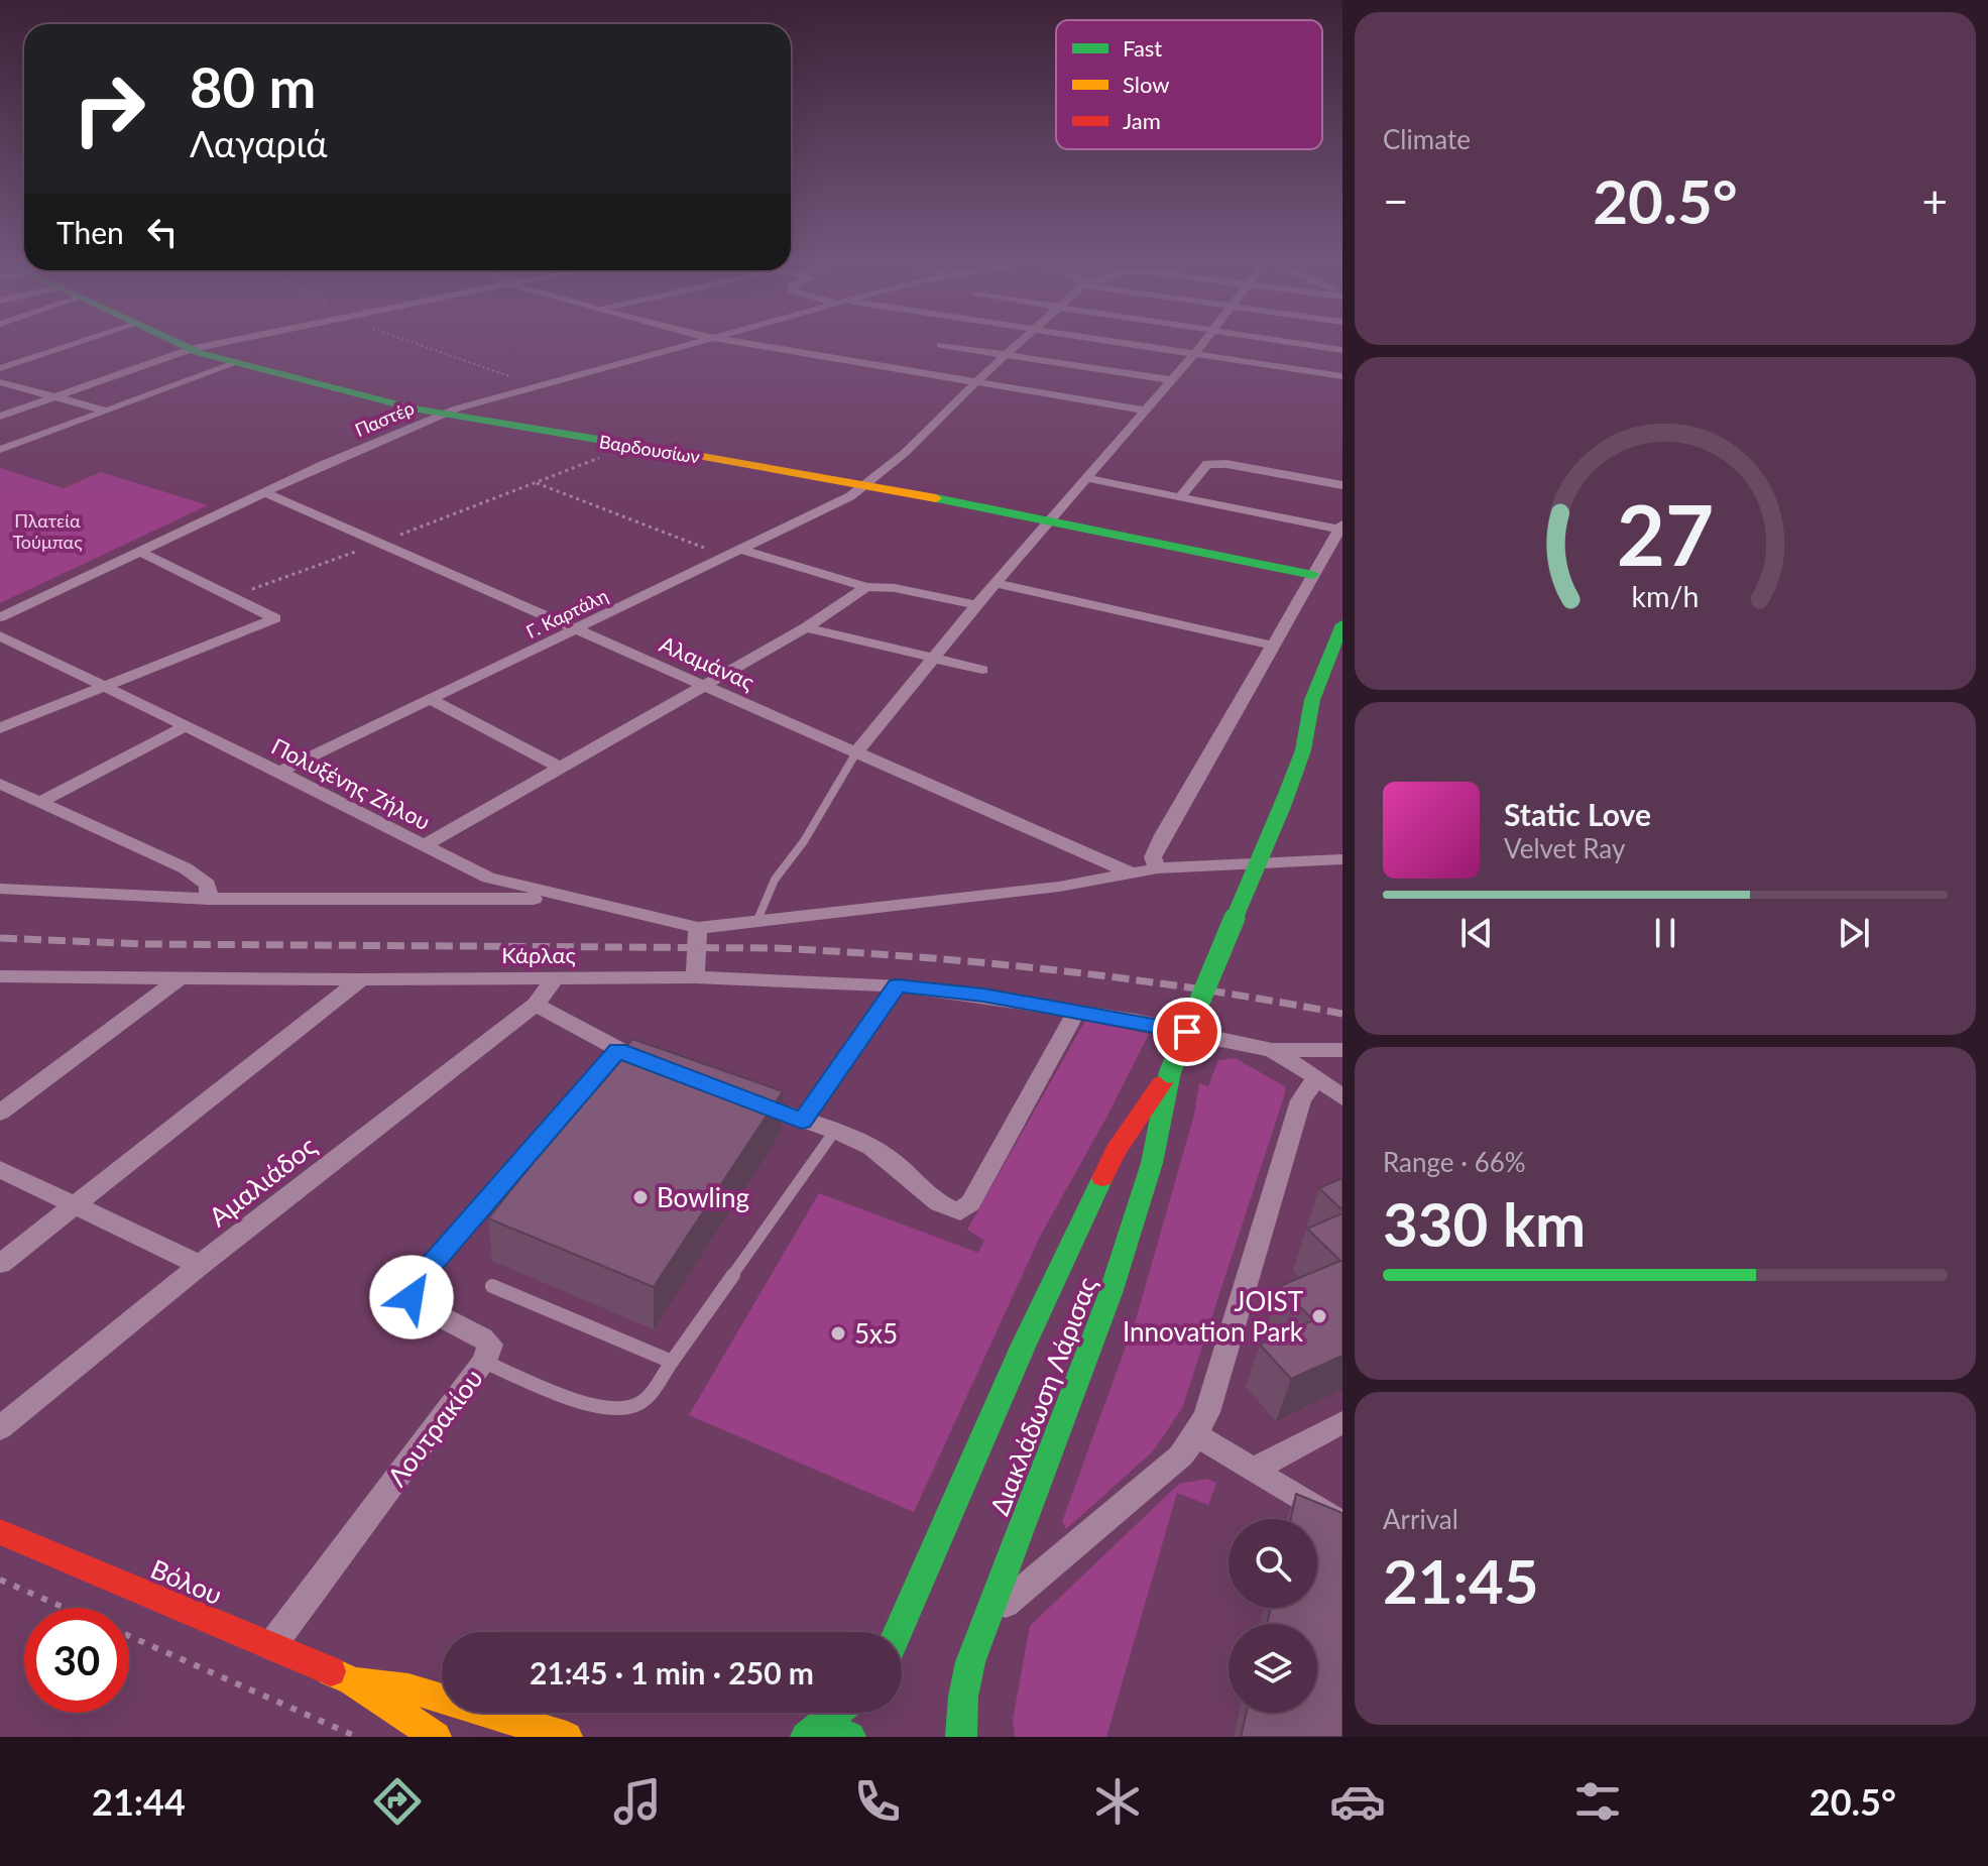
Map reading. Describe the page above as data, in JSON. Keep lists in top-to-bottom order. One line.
{"streets":{"main road":["Βαρδουσίων","Διακλάδωση Λάρισας","Βόλου"],"street":["Παστέρ","Γ. Καρτάλη","Αλαμάνας","Πολυξένης Ζήλου","Κάρλας","Αμαλιάδος","Λουτρακίου"]},"crossings":[["Παστέρ","Βαρδουσίων"],["Παστέρ","Αλαμάνας"],["Βαρδουσίων","Γ. Καρτάλη"],["Γ. Καρτάλη","Αλαμάνας"],["Γ. Καρτάλη","Πολυξένης Ζήλου"],["Αλαμάνας","Πολυξένης Ζήλου"],["Κάρλας","Αμαλιάδος"],["Λουτρακίου","Βόλου"]],"parks":["Πλατεία Τούμπας"],"places":["Bowling","JOIST Innovation Park","5x5"],"legend":["Fast","Slow","Jam"],"page":{"tile":["Climate",["Range · 66%","330 km"],["Arrival","21:45"]],"turn":["80 m","Λαγαριά"],"heat":["−","20.5°","+"],"then":"Then","song":["Static Love","Velvet Ray"],"limit":"30","trip":"21:45 · 1 min · 250 m","tabs":["21:44","20.5°"],"gauge":["27","km/h"]}}
